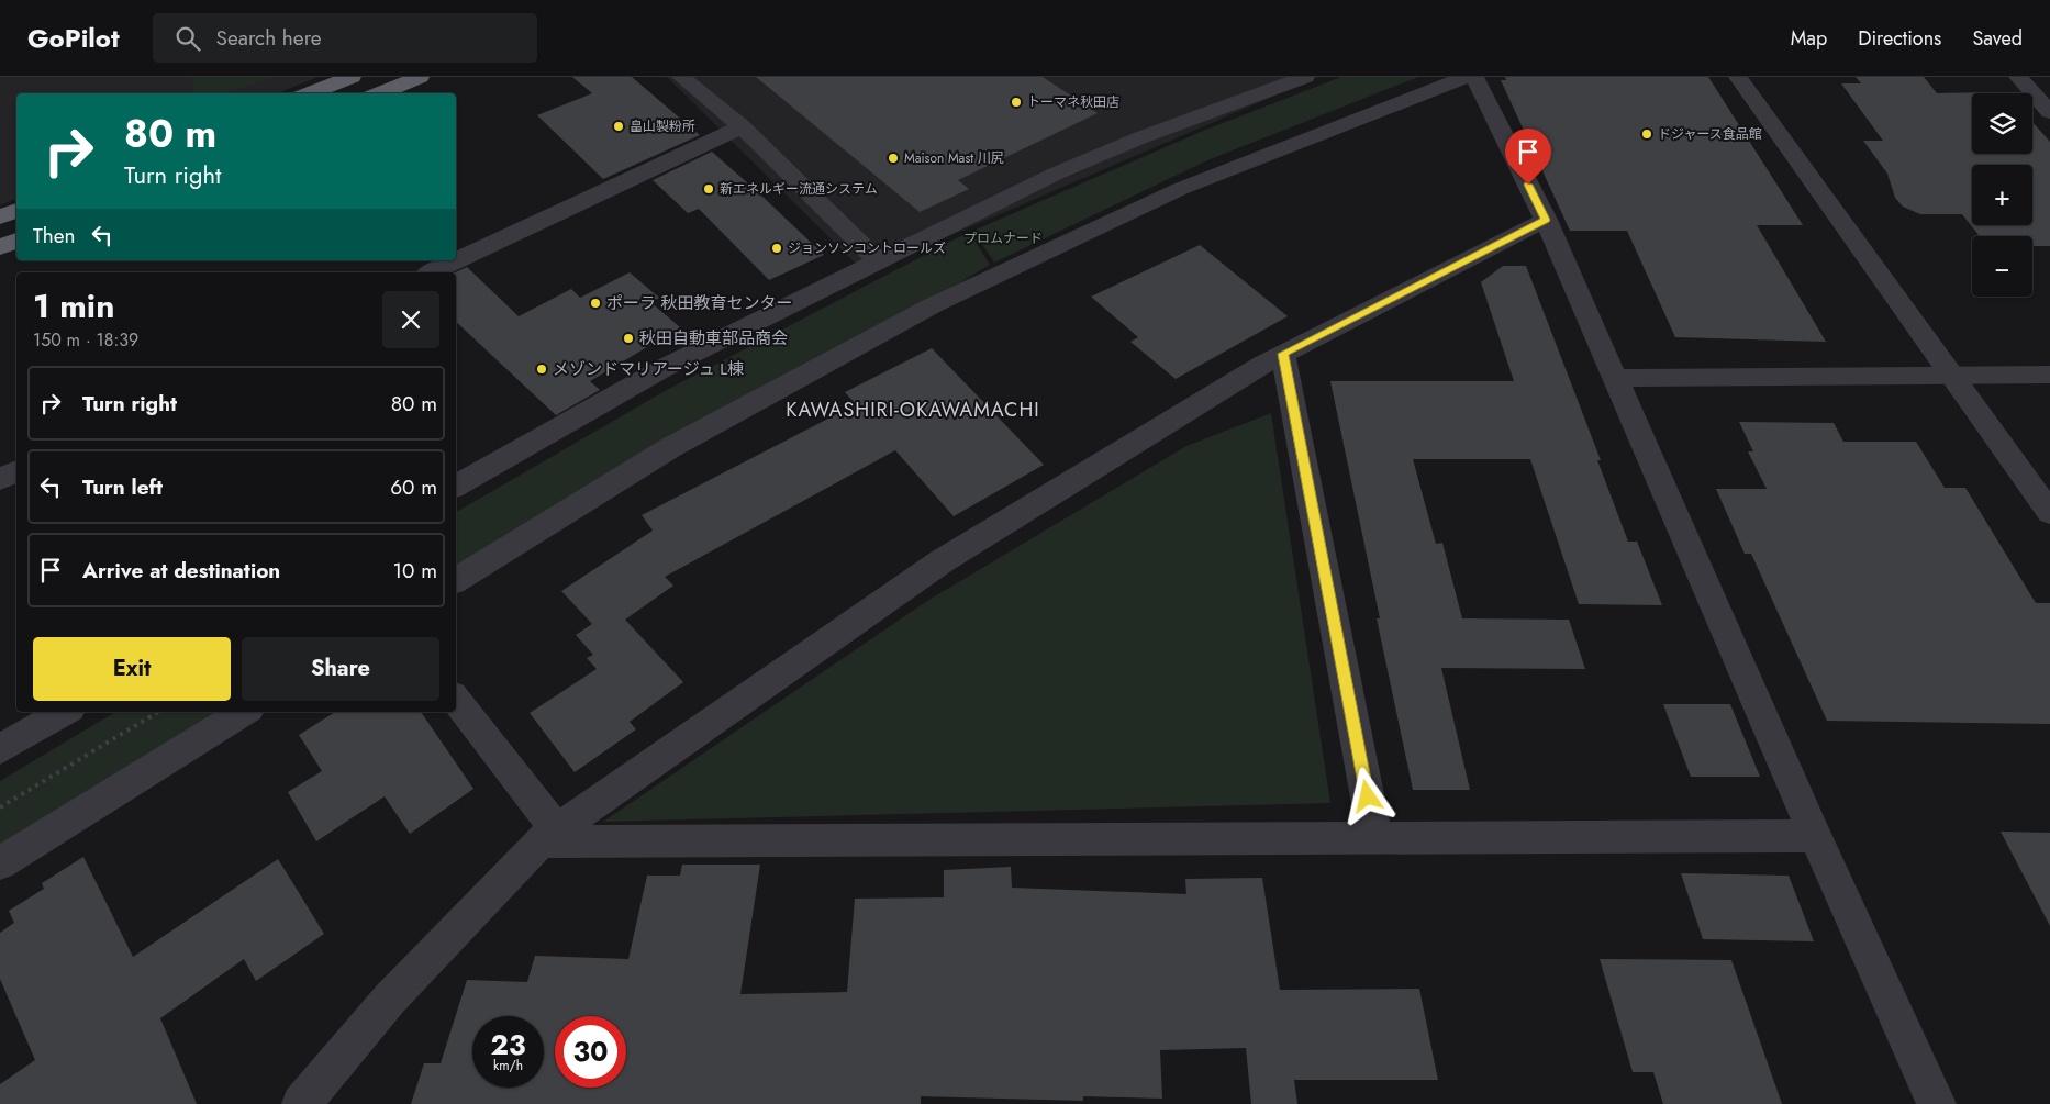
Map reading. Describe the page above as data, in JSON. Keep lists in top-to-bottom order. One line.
{"districts":["KAWASHIRI-OKAWAMACHI"],"parks":["プロムナード"],"places":["トーマネ秋田店","畠山製粉所","ドジャース食品館","Maison Mast 川尻","新エネルギー流通システム","ジョンソンコントロールズ","ポーラ 秋田教育センター","秋田自動車部品商会","メゾンドマリアージュ L棟"],"page":{"header":"GoPilot","search":"Search here","nav":["Map","Directions","Saved"],"map_buttons":["+","−"],"turn":["80 m","Turn right"],"then":"Then","heading":["1 min","150 m · 18:39"],"list":[{"name":"Turn right","value":"80 m"},{"name":"Turn left","value":"60 m"},{"name":"Arrive at destination","value":"10 m"}],"buttons":["Exit","Share"],"speed":"23 km/h","limit":"30"}}
